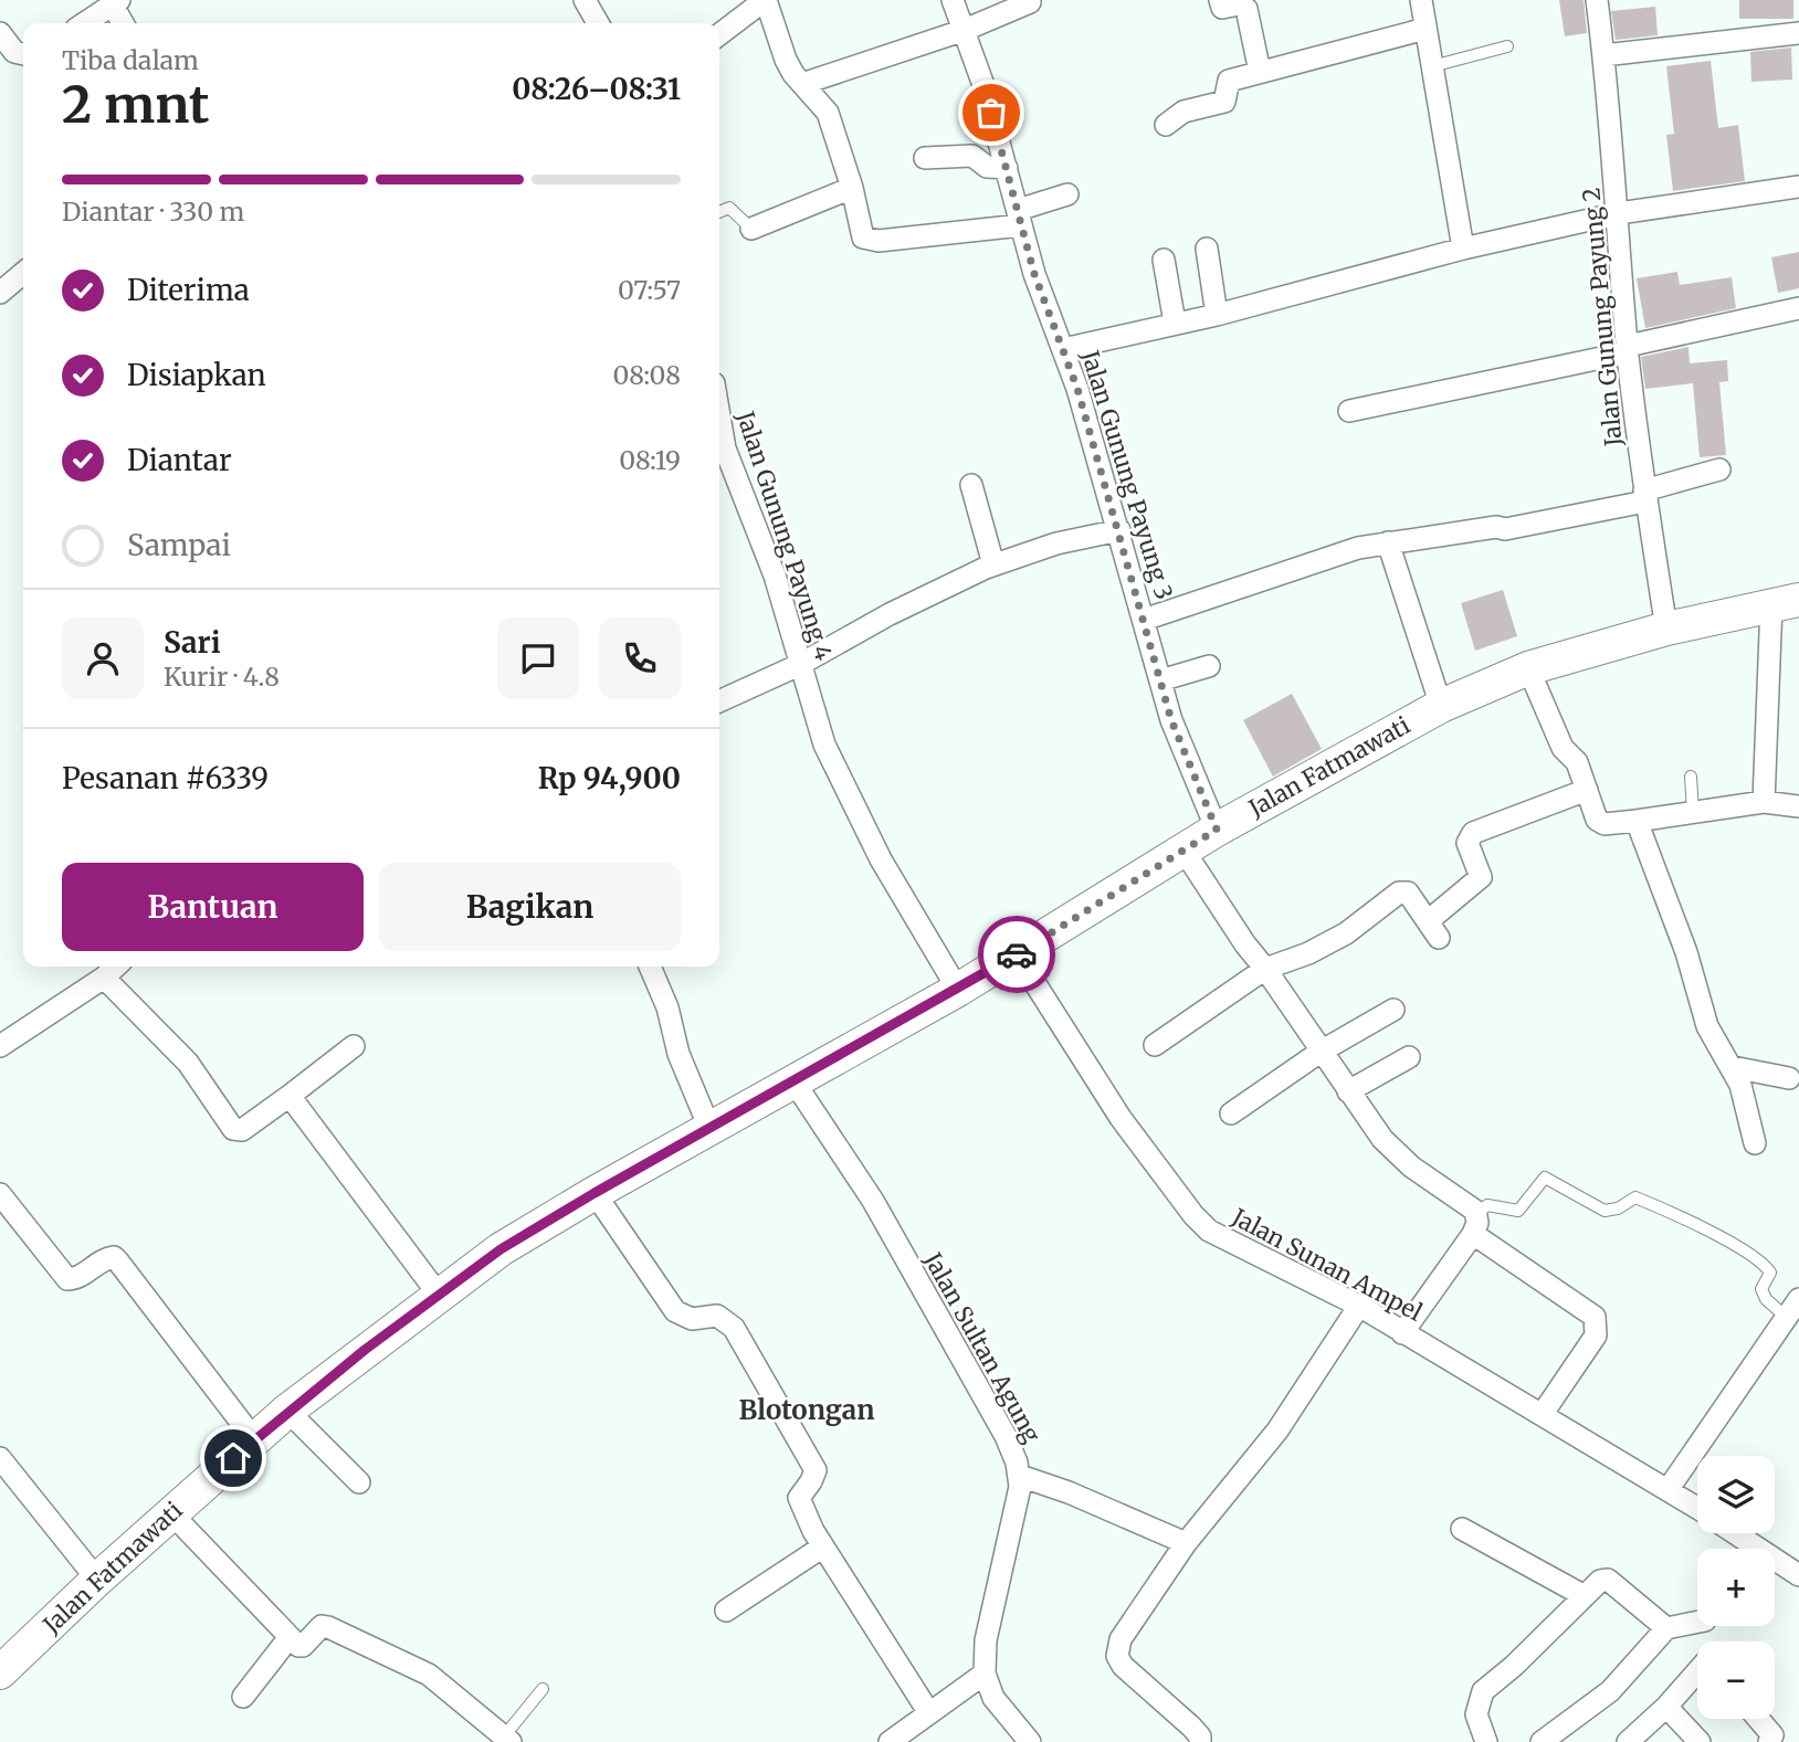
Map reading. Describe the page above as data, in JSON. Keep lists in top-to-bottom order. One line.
{"streets":{"main road":["Jalan Fatmawati"],"street":["Jalan Gunung Payung 2","Jalan Gunung Payung 3","Jalan Gunung Payung 4","Jalan Sunan Ampel","Jalan Sultan Agung"]},"crossings":[["Jalan Gunung Payung 2","Jalan Fatmawati"],["Jalan Gunung Payung 3","Jalan Fatmawati"],["Jalan Gunung Payung 4","Jalan Fatmawati"],["Jalan Fatmawati","Jalan Sunan Ampel"],["Jalan Fatmawati","Jalan Sultan Agung"]],"districts":["Blotongan"],"page":{"heading":["2 mnt","Tiba dalam","08:26–08:31"],"panel":["Sari","Kurir · 4.8","Pesanan #6339","Rp 94,900"],"bar":"Diantar · 330 m","list":[["Diterima","07:57"],["Disiapkan","08:08"],["Diantar","08:19"],"Sampai"],"buttons":["Bantuan","Bagikan"],"map_buttons":["+","−"]}}
